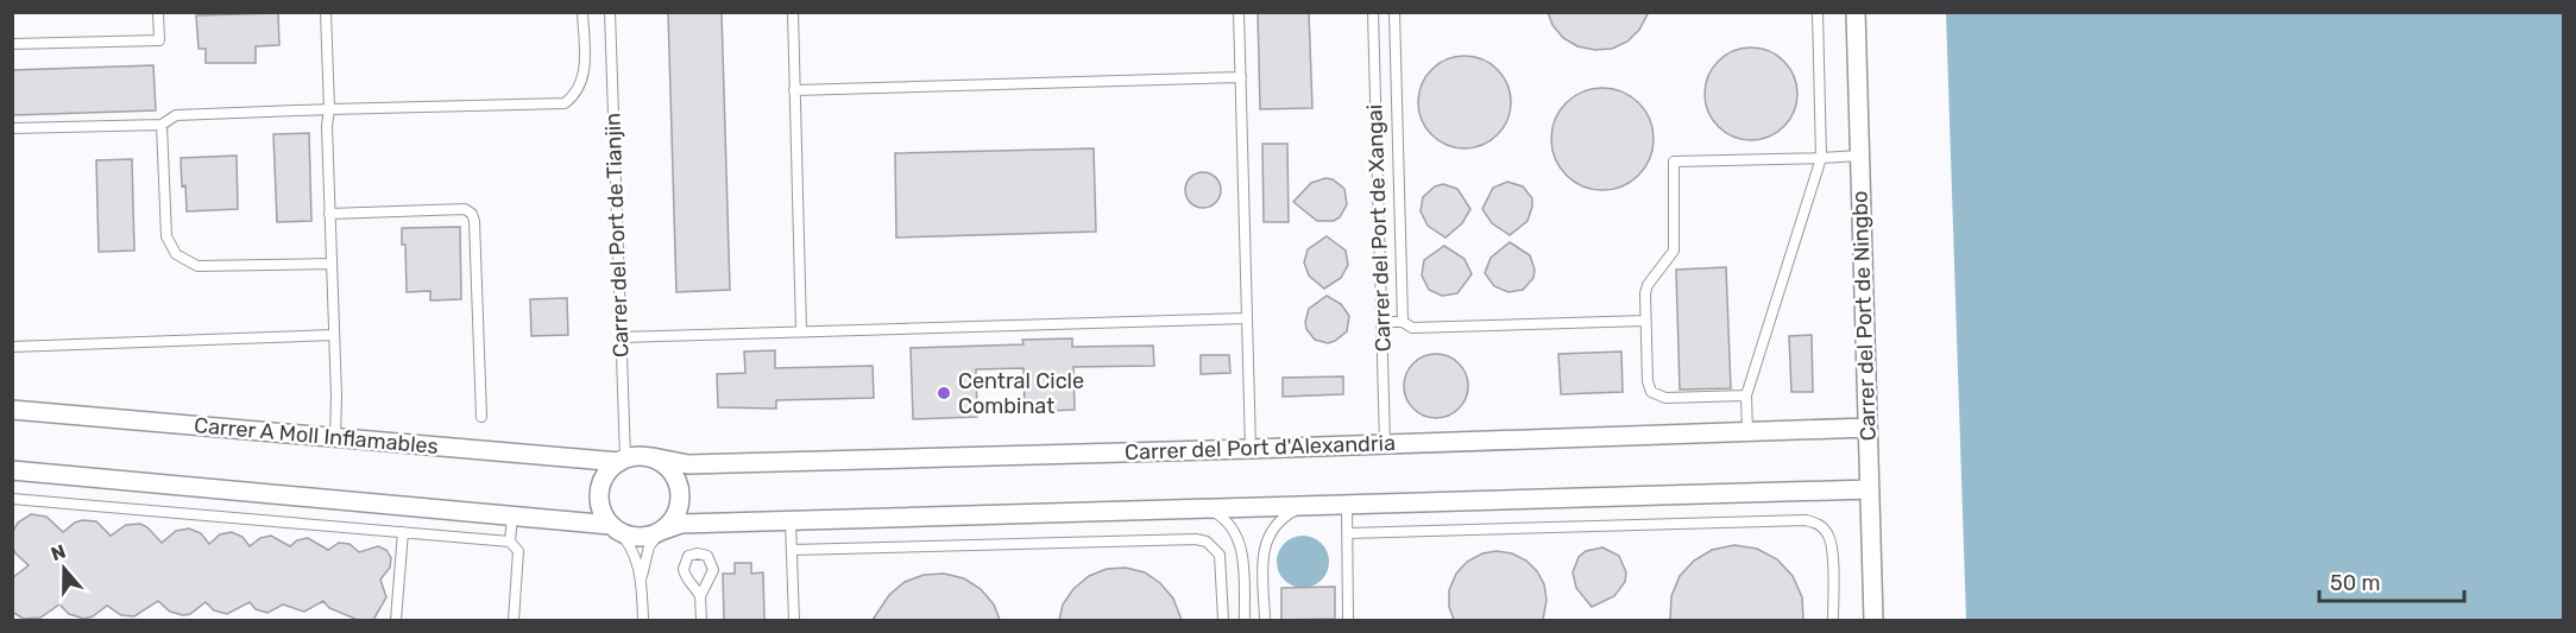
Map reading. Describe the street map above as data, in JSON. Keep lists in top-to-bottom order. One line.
{"streets":{"street":["Carrer del Port de Ningbo","Carrer A Moll Inflamables","Carrer del Port d'Alexandria"],"lane":["Carrer del Port de Xangai","Carrer del Port de Tianjin"]},"crossings":[["Carrer del Port de Xangai","Carrer del Port d'Alexandria"],["Carrer del Port de Tianjin","Carrer A Moll Inflamables"],["Carrer del Port de Tianjin","Carrer del Port d'Alexandria"],["Carrer del Port de Ningbo","Carrer del Port d'Alexandria"],["Carrer A Moll Inflamables","Carrer del Port d'Alexandria"]],"places":["Central Cicle Combinat"],"scale_bar":"50 m","north":"top"}
